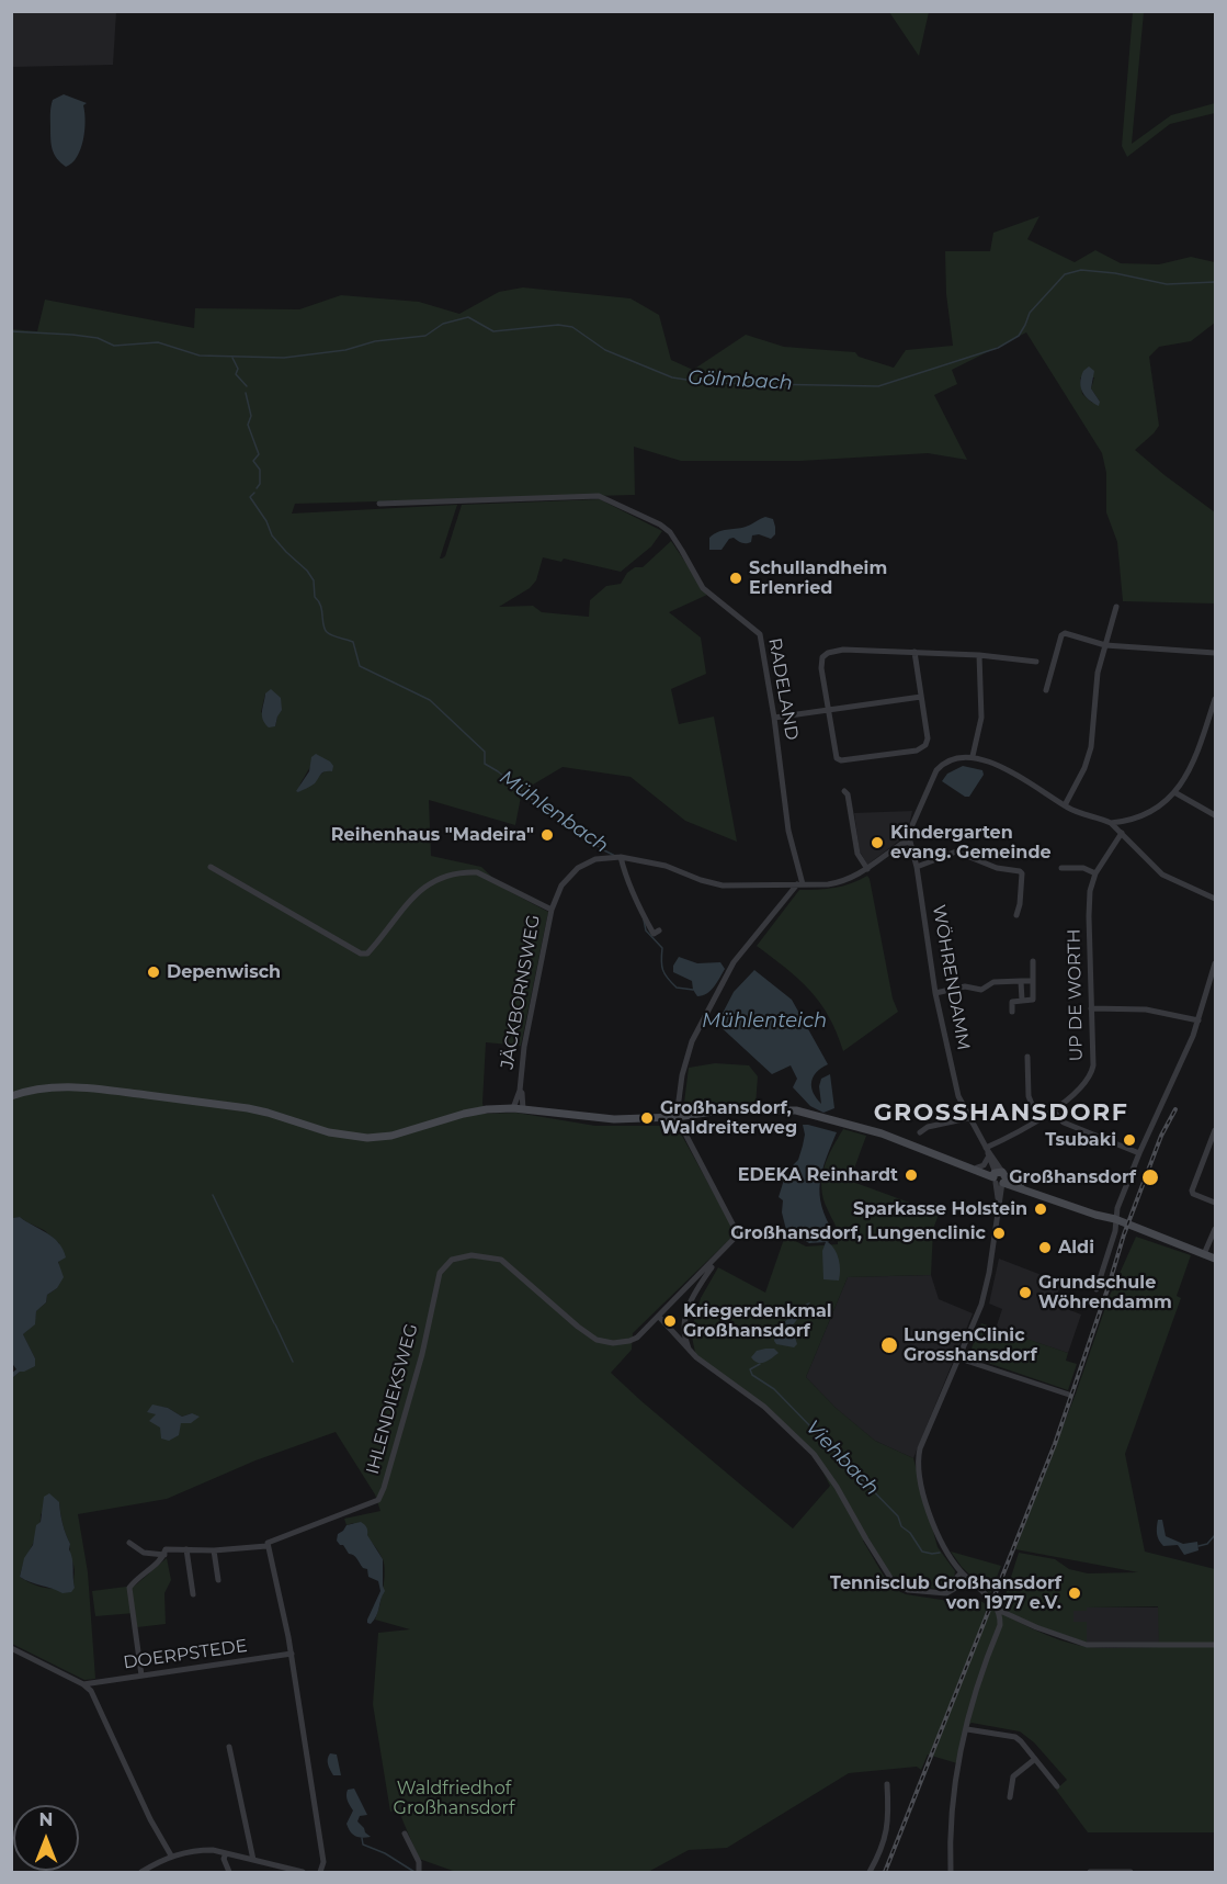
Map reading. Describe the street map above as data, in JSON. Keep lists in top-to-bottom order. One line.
{"streets":{"street":["RADELAND","WÖHRENDAMM","JÄCKBORNSWEG","UP DE WORTH","IHLENDIEKSWEG","DOERPSTEDE"]},"crossings":[["WÖHRENDAMM","UP DE WORTH"]],"districts":["GROSSHANSDORF"],"water":["Gölmbach","Mühlenbach","Mühlenteich","Viehbach"],"parks":["Waldfriedhof Großhansdorf"],"places":["Schullandheim Erlenried","Reihenhaus \"Madeira\"","Kindergarten evang. Gemeinde","Depenwisch","Großhansdorf, Waldreiterweg","Tsubaki","EDEKA Reinhardt","Großhansdorf","Sparkasse Holstein","Großhansdorf, Lungenclinic","Aldi","Grundschule Wöhrendamm","Kriegerdenkmal Großhansdorf","LungenClinic Grosshansdorf","Tennisclub Großhansdorf von 1977 e.V."],"north":"top"}
